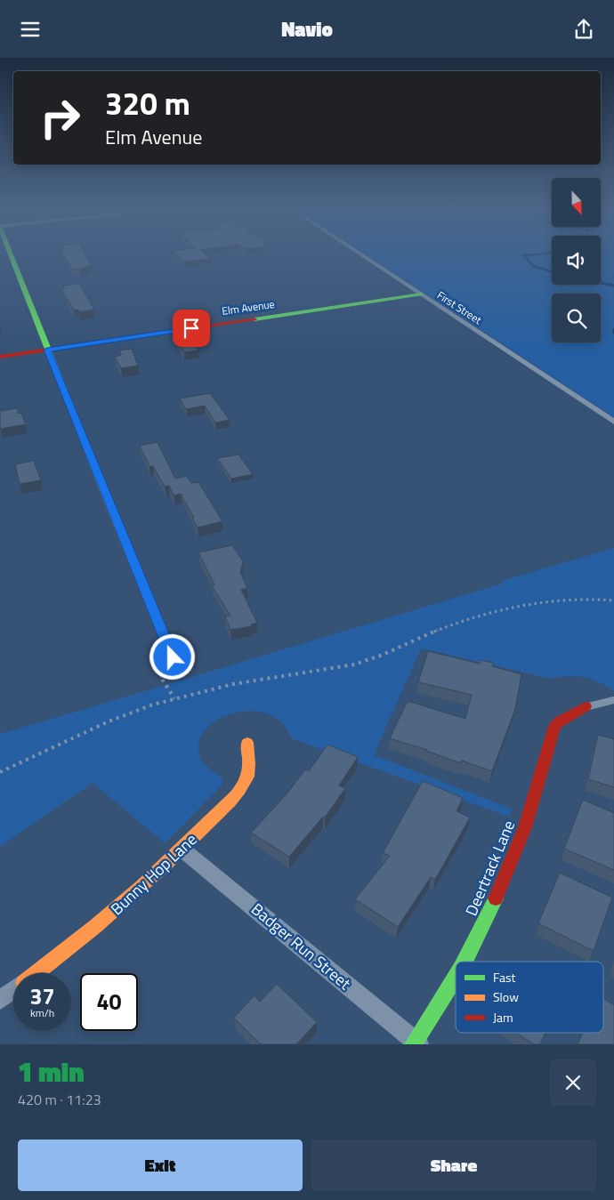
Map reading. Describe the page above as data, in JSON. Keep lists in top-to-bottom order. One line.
{"streets":{"street":["Elm Avenue","First Street","Deertrack Lane","Bunny Hop Lane","Badger Run Street"]},"crossings":[["Elm Avenue","First Street"],["Deertrack Lane","Badger Run Street"],["Bunny Hop Lane","Badger Run Street"]],"legend":["Fast","Slow","Jam"],"north":"bottom","page":{"header":"Navio","turn":["320 m","Elm Avenue"],"speed":"37 km/h","limit":"40","heading":["1 min","420 m · 11:23"],"buttons":["Exit","Share"]}}
